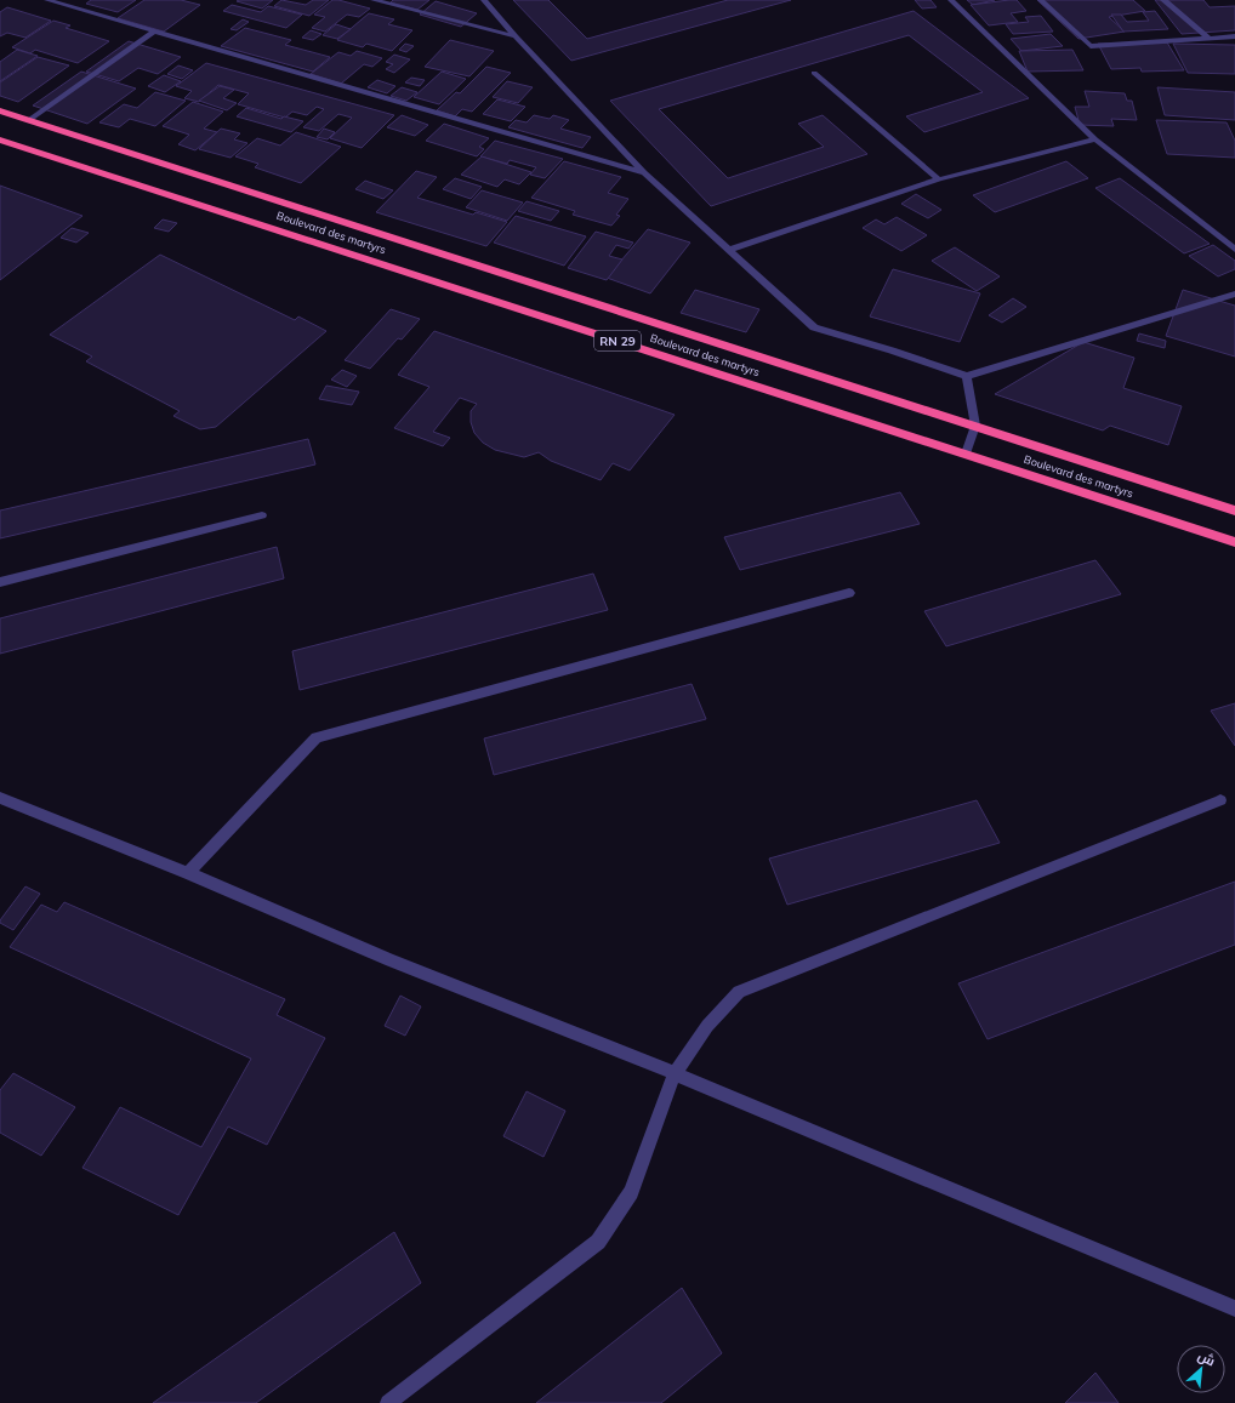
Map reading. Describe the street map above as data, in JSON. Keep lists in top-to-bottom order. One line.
{"streets":{"highway":["Boulevard des martyrs","RN 29"]},"north":"top right"}
